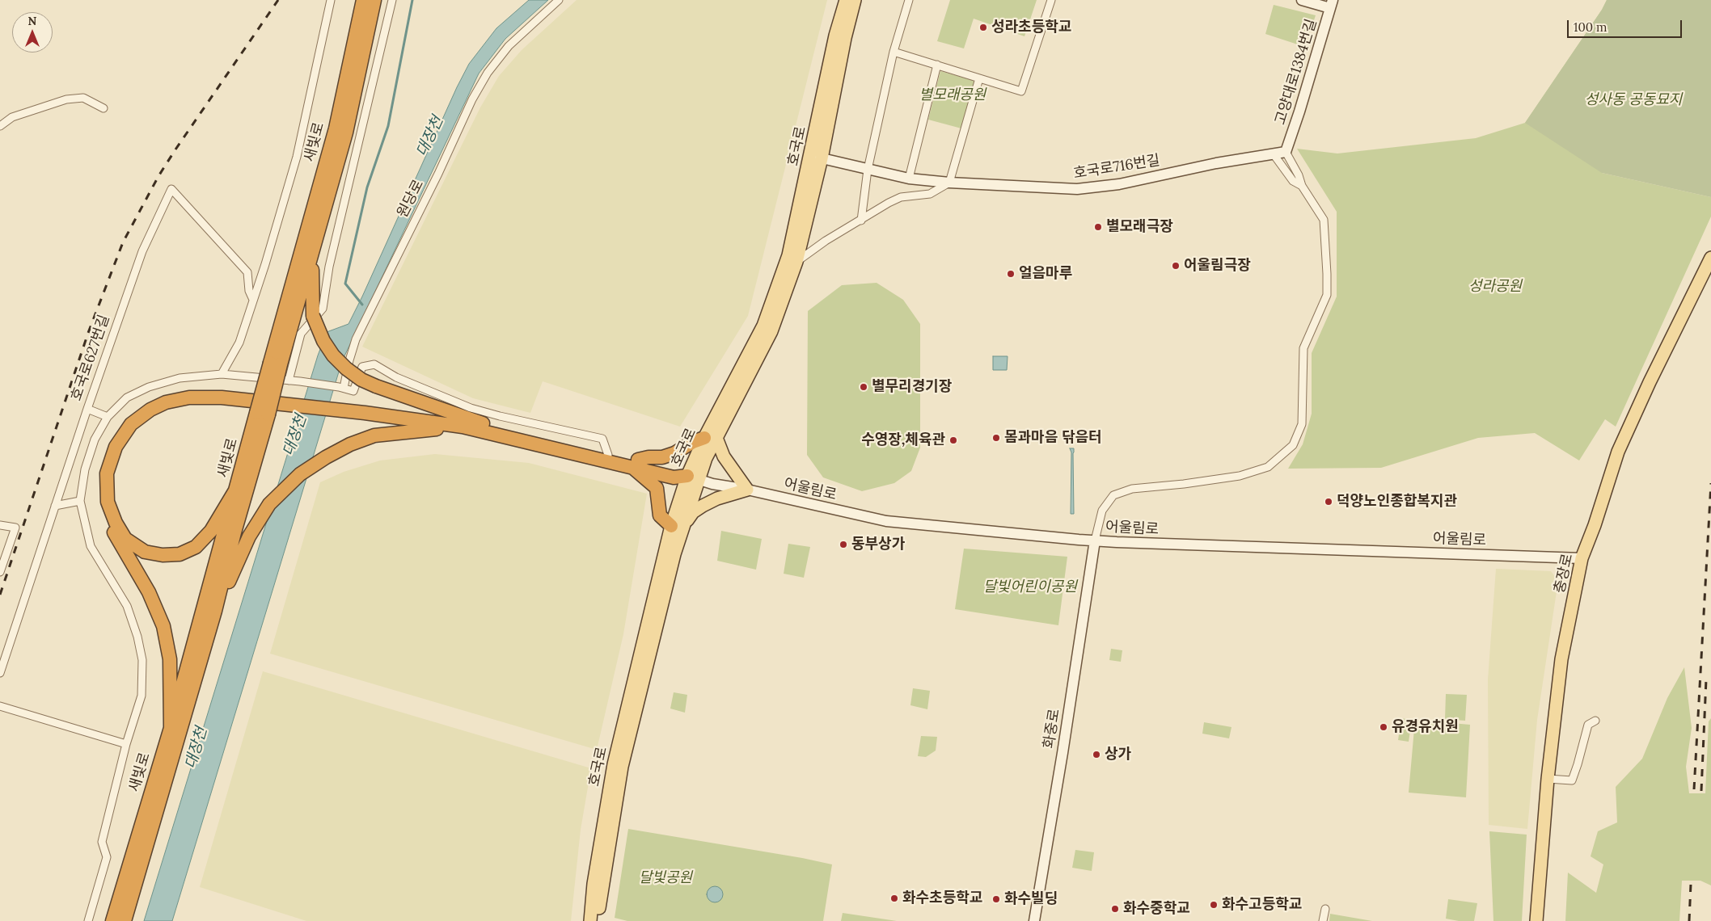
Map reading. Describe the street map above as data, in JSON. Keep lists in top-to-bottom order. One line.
{"streets":{"highway":["새빛로"],"main road":["고양대로1384번길","호국로","호국로716번길","어울림로","충장로","화중로"],"street":["원당로","호국로627번길"]},"crossings":[["고양대로1384번길","호국로716번길"],["호국로","호국로716번길"],["호국로","어울림로"],["어울림로","충장로"],["어울림로","화중로"]],"water":["대장천"],"parks":["별모래공원","성사동 공동묘지","성라공원","달빛어린이공원","달빛공원"],"places":["성라초등학교","별모래극장","어울림극장","얼음마루","별무리경기장","몸과마음 닦음터","수영장,체육관","덕양노인종합복지관","동부상가","유경유치원","상가","화수초등학교","화수빌딩","화수고등학교","화수중학교"],"scale_bar":"100 m","north":"top"}
